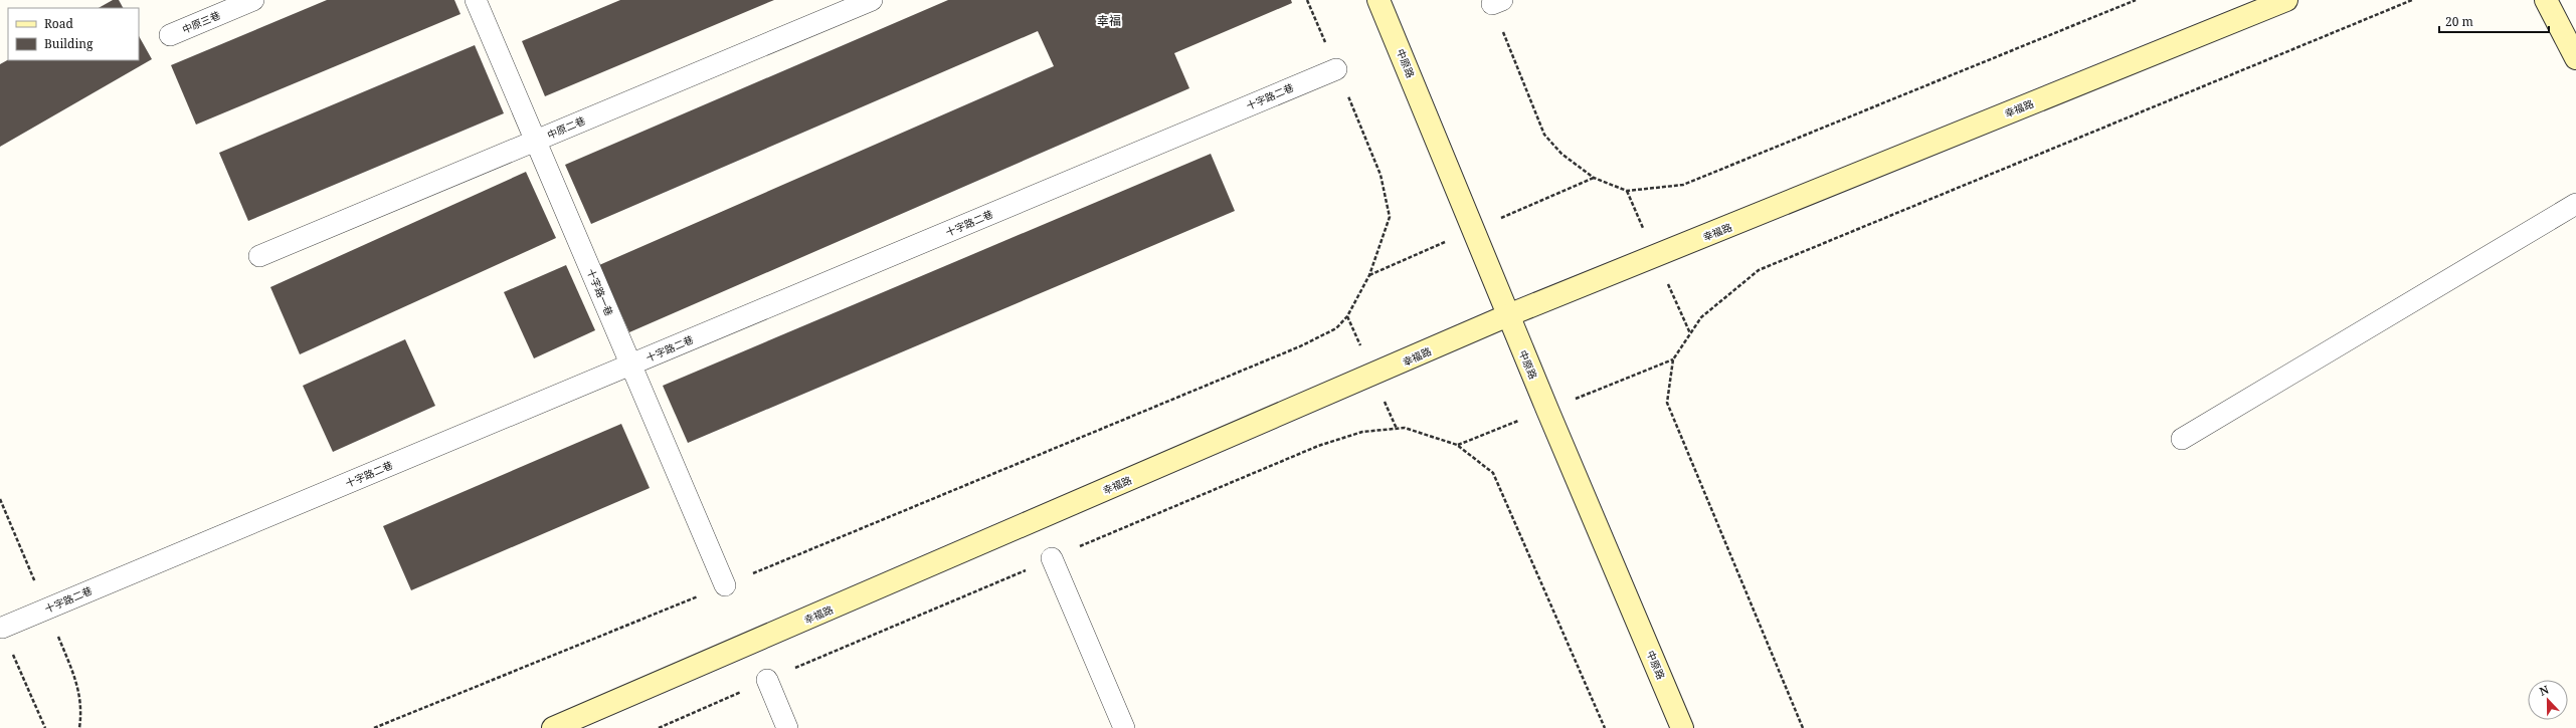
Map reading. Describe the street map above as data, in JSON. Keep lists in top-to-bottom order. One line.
{"streets":{"street":["中原路","幸福路"],"lane":["中原三巷","十字路二巷","中原二巷","十字路一巷"]},"crossings":[["中原路","幸福路"],["十字路二巷","十字路一巷"],["中原二巷","十字路一巷"]],"districts":["幸福"],"legend":["Road","Building"],"scale_bar":"20 m","north":"top"}
